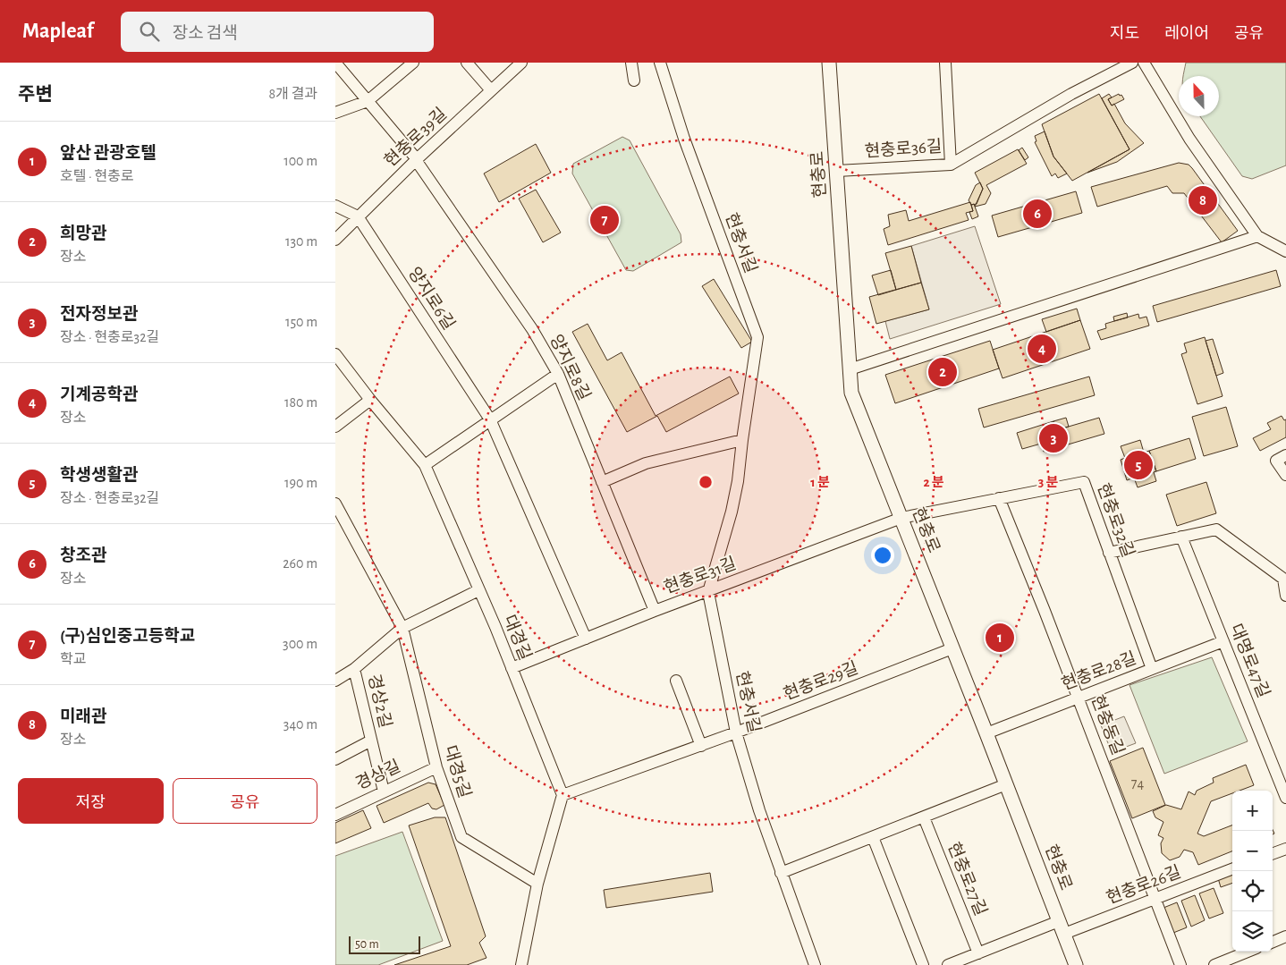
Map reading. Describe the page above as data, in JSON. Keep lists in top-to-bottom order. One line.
{"streets":{"main road":["현충로"],"street":["현충로39길","현충로36길","현충서길","양지로6길","양지로8길","현충로32길","현충로31길","대경길","대명로47길","현충로28길","현충로29길","경상2길","현충동길","대경5길","경상길","현충로27길","현충로26길"]},"crossings":[["현충로39길","양지로6길"],["현충로39길","양지로8길"],["현충로36길","현충로"],["현충로","현충로32길"],["현충로","현충로31길"],["현충로","현충로28길"],["현충로","현충로29길"],["현충로","현충로26길"],["현충서길","현충로31길"],["현충서길","현충로29길"],["양지로6길","현충로31길"],["양지로8길","현충로31길"],["현충로32길","현충로31길"],["현충로32길","현충로28길"],["현충로32길","현충동길"],["현충로31길","대경길"],["대경길","현충로29길"],["대명로47길","현충로28길"],["현충로28길","현충동길"],["경상2길","경상길"],["현충동길","현충로26길"],["대경5길","경상길"],["현충로27길","현충로26길"]],"house_numbers":["74"],"scale_bar":"50 m","north":"top","page":{"header":"Mapleaf","search":"장소 검색","nav":["지도","레이어","공유"],"heading":["주변","8개 결과"],"list":[{"mark":"1","name":"앞산 관광호텔","note":"호텔 · 현충로","value":"100 m"},{"mark":"2","name":"희망관","note":"장소","value":"130 m"},{"mark":"3","name":"전자정보관","note":"장소 · 현충로32길","value":"150 m"},{"mark":"4","name":"기계공학관","note":"장소","value":"180 m"},{"mark":"5","name":"학생생활관","note":"장소 · 현충로32길","value":"190 m"},{"mark":"6","name":"창조관","note":"장소","value":"260 m"},{"mark":"7","name":"(구)심인중고등학교","note":"학교","value":"300 m"},{"mark":"8","name":"미래관","note":"장소","value":"340 m"}],"pins":["8","6","7","4","2","3","5","1"],"buttons":["저장","공유"],"map_buttons":["+","−"],"scale":"50 m"},"rings":["1 분","2 분","3 분"]}
